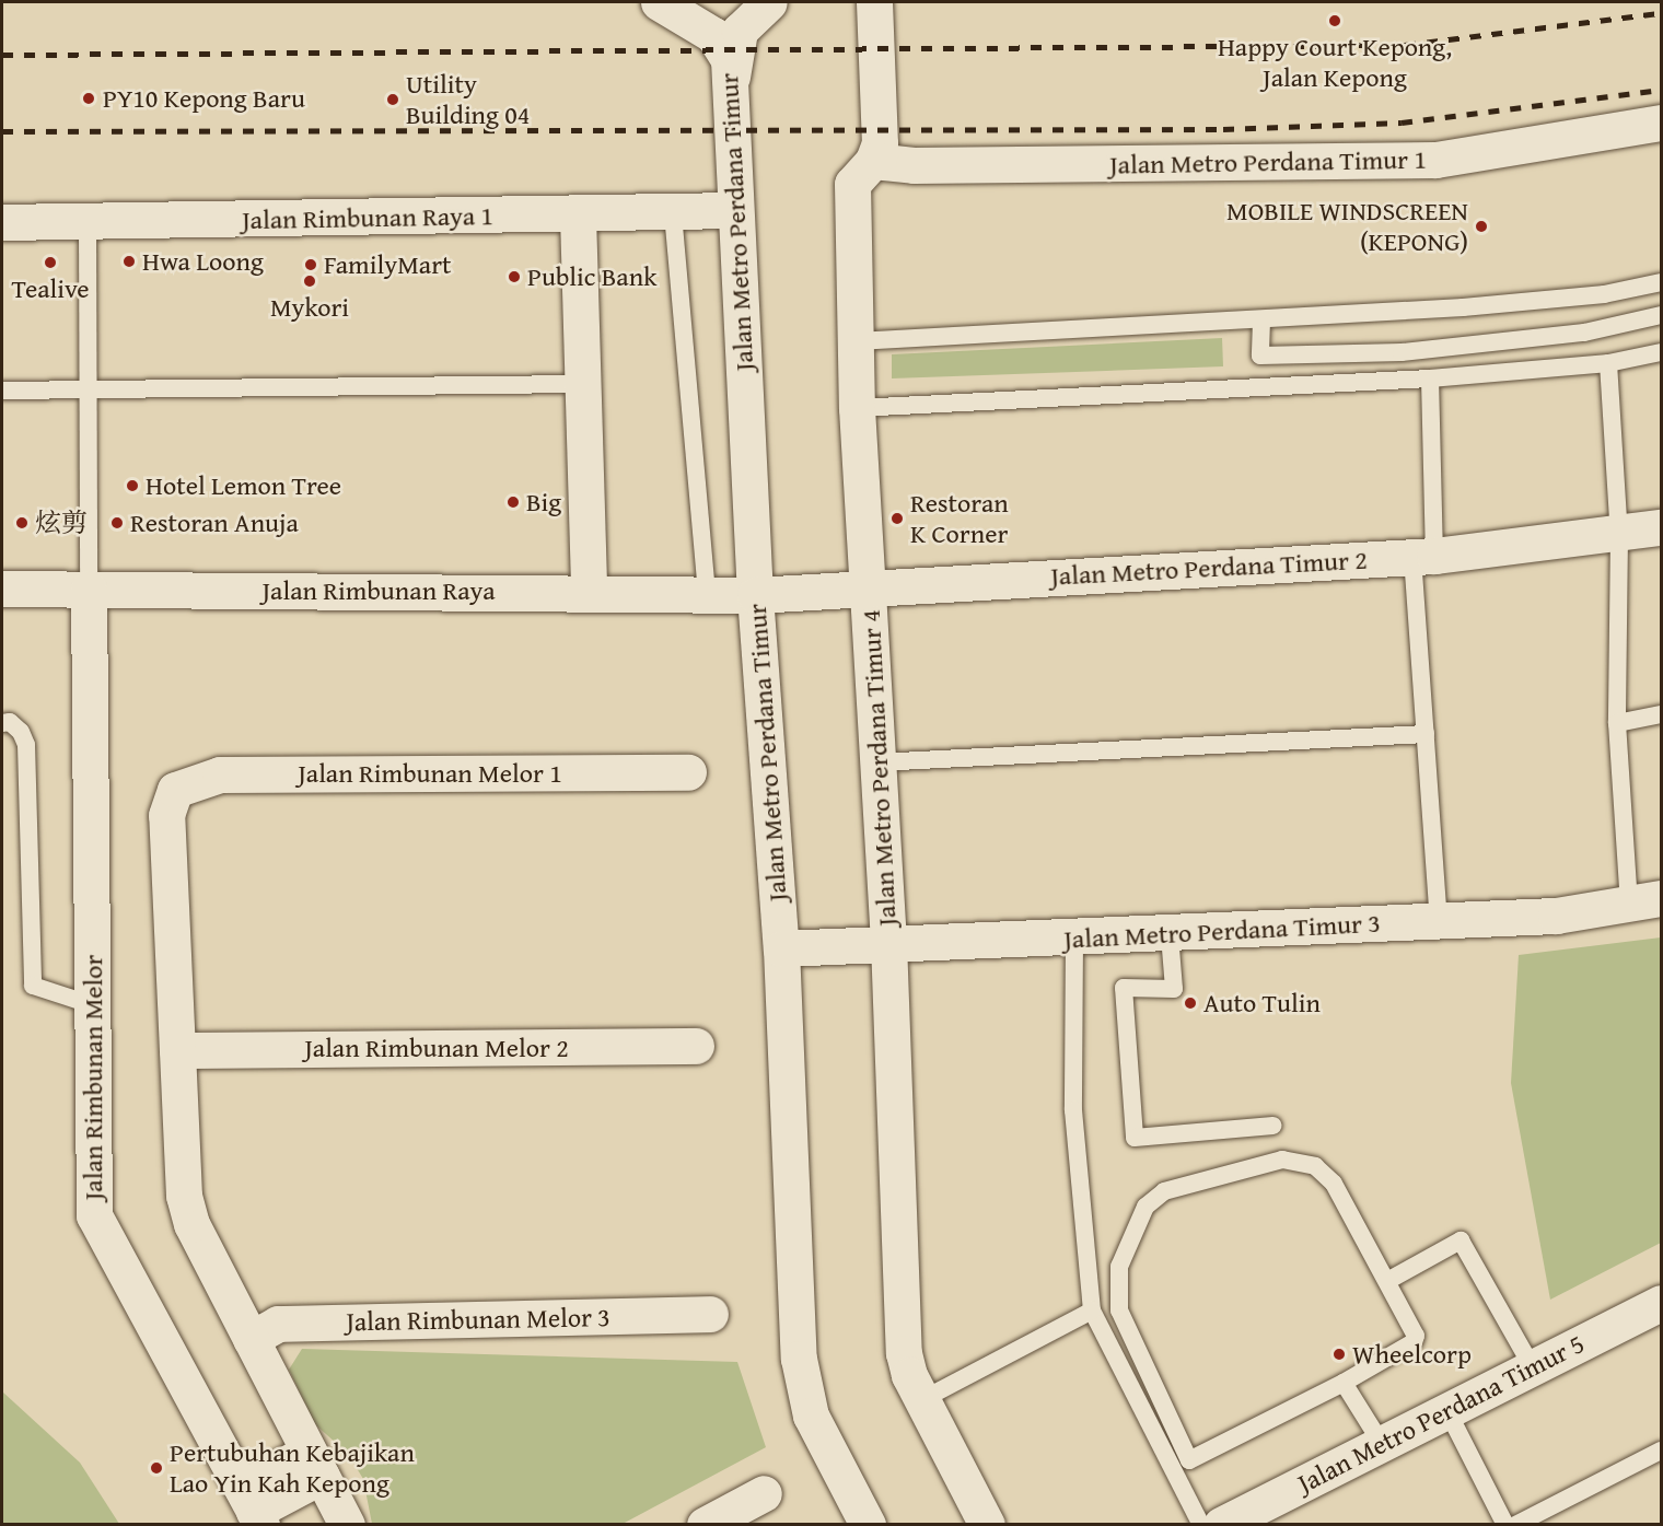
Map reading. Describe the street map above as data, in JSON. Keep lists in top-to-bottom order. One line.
{"streets":{"street":["Jalan Metro Perdana Timur 1","Jalan Rimbunan Raya 1","Jalan Metro Perdana Timur","Jalan Metro Perdana Timur 2","Jalan Rimbunan Raya","Jalan Metro Perdana Timur 4","Jalan Rimbunan Melor 1","Jalan Metro Perdana Timur 3","Jalan Rimbunan Melor 2","Jalan Rimbunan Melor","Jalan Rimbunan Melor 3","Jalan Metro Perdana Timur 5"]},"crossings":[["Jalan Metro Perdana Timur 1","Jalan Metro Perdana Timur 4"],["Jalan Rimbunan Raya 1","Jalan Metro Perdana Timur"],["Jalan Metro Perdana Timur","Jalan Metro Perdana Timur 2"],["Jalan Metro Perdana Timur","Jalan Rimbunan Raya"],["Jalan Metro Perdana Timur","Jalan Metro Perdana Timur 3"],["Jalan Metro Perdana Timur 2","Jalan Rimbunan Raya"],["Jalan Metro Perdana Timur 2","Jalan Metro Perdana Timur 4"],["Jalan Rimbunan Raya","Jalan Rimbunan Melor"],["Jalan Metro Perdana Timur 4","Jalan Metro Perdana Timur 3"],["Jalan Rimbunan Melor 1","Jalan Rimbunan Melor 2"]],"places":["Happy Court Kepong, Jalan Kepong","PY10 Kepong Baru","Utility Building 04","MOBILE WINDSCREEN (KEPONG)","Hwa Loong","Tealive","FamilyMart","Public Bank","Mykori","Hotel Lemon Tree","Big","Restoran K Corner","炫剪","Restoran Anuja","Auto Tulin","Wheelcorp","Pertubuhan Kebajikan Lao Yin Kah Kepong"]}
